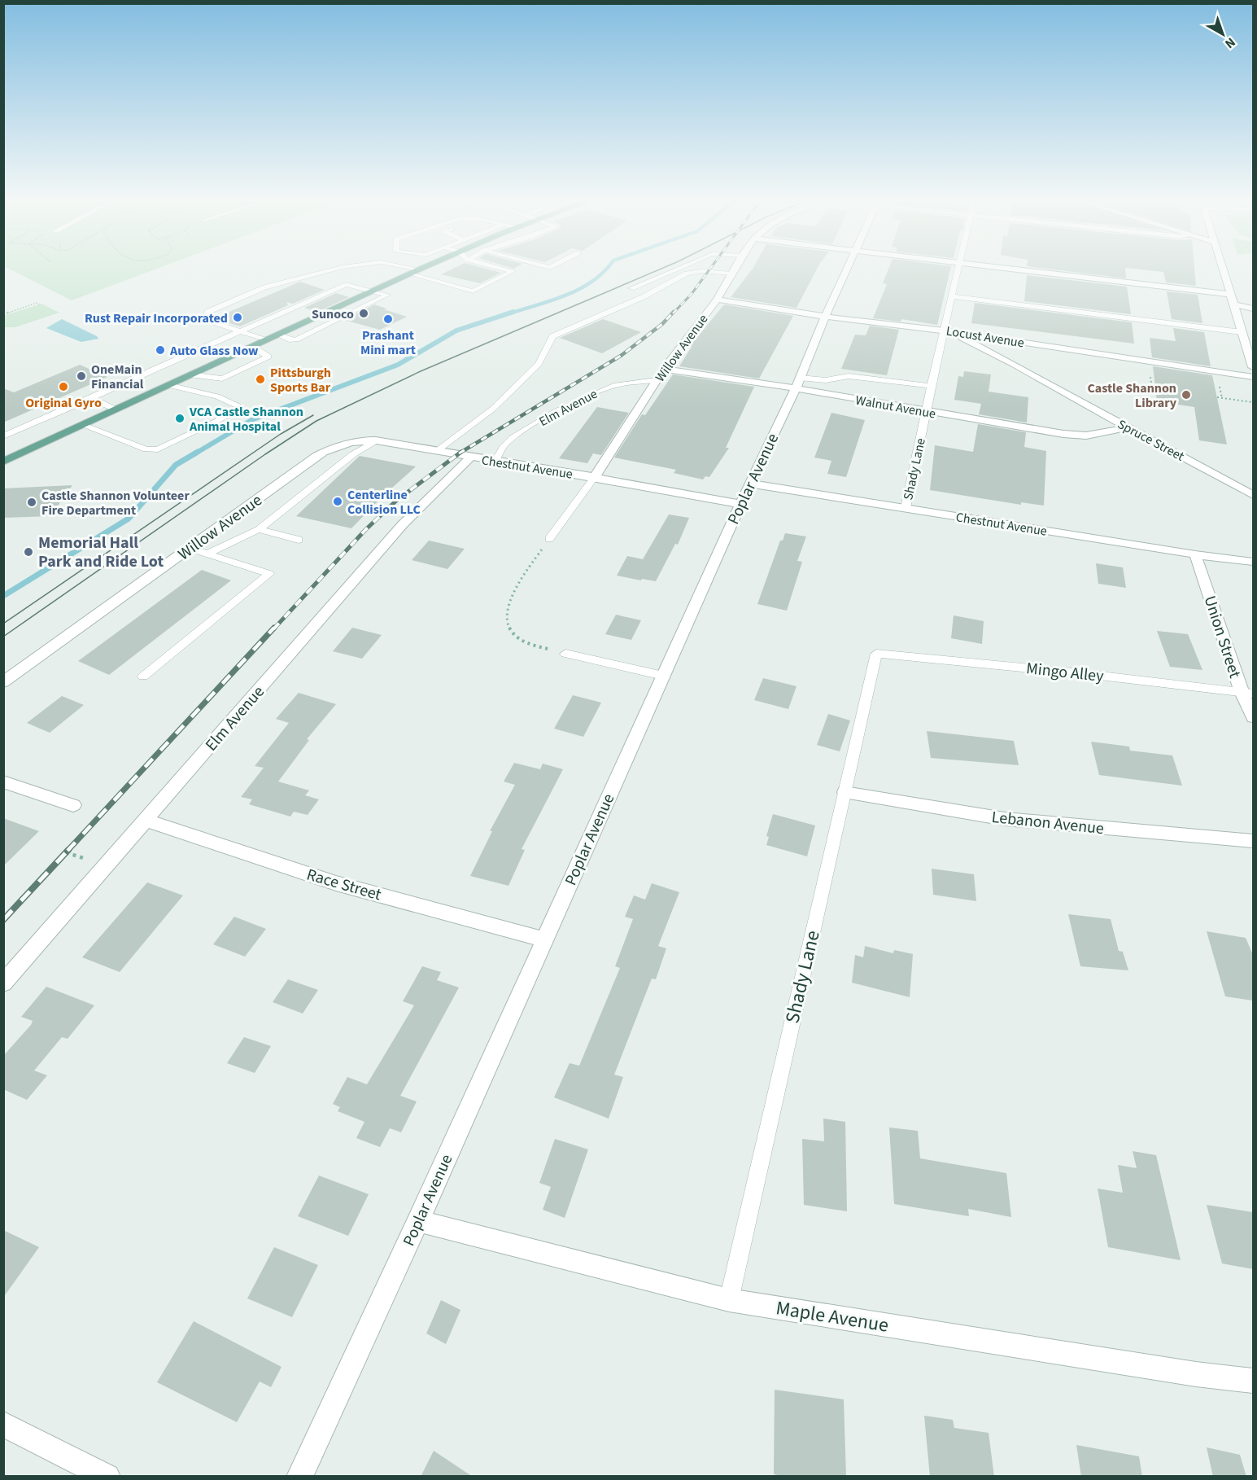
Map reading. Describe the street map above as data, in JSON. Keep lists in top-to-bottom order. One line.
{"streets":{"street":["Locust Avenue","Willow Avenue","Walnut Avenue","Elm Avenue","Spruce Street","Chestnut Avenue","Poplar Avenue","Union Street","Lebanon Avenue","Race Street","Maple Avenue"],"lane":["Shady Lane","Mingo Alley"]},"crossings":[["Locust Avenue","Willow Avenue"],["Locust Avenue","Spruce Street"],["Locust Avenue","Shady Lane"],["Locust Avenue","Poplar Avenue"],["Willow Avenue","Walnut Avenue"],["Willow Avenue","Elm Avenue"],["Willow Avenue","Chestnut Avenue"],["Walnut Avenue","Spruce Street"],["Walnut Avenue","Shady Lane"],["Walnut Avenue","Poplar Avenue"],["Elm Avenue","Chestnut Avenue"],["Elm Avenue","Race Street"],["Spruce Street","Shady Lane"],["Chestnut Avenue","Shady Lane"],["Chestnut Avenue","Poplar Avenue"],["Chestnut Avenue","Union Street"],["Shady Lane","Mingo Alley"],["Shady Lane","Lebanon Avenue"],["Shady Lane","Maple Avenue"],["Poplar Avenue","Race Street"],["Poplar Avenue","Maple Avenue"],["Union Street","Mingo Alley"]],"places":["Sunoco","Rust Repair Incorporated","Prashant Mini mart","Auto Glass Now","OneMain Financial","Pittsburgh Sports Bar","Original Gyro","Castle Shannon Library","VCA Castle Shannon Animal Hospital","Centerline Collision LLC","Castle Shannon Volunteer Fire Department","Memorial Hall Park and Ride Lot"],"north":"bottom right"}
